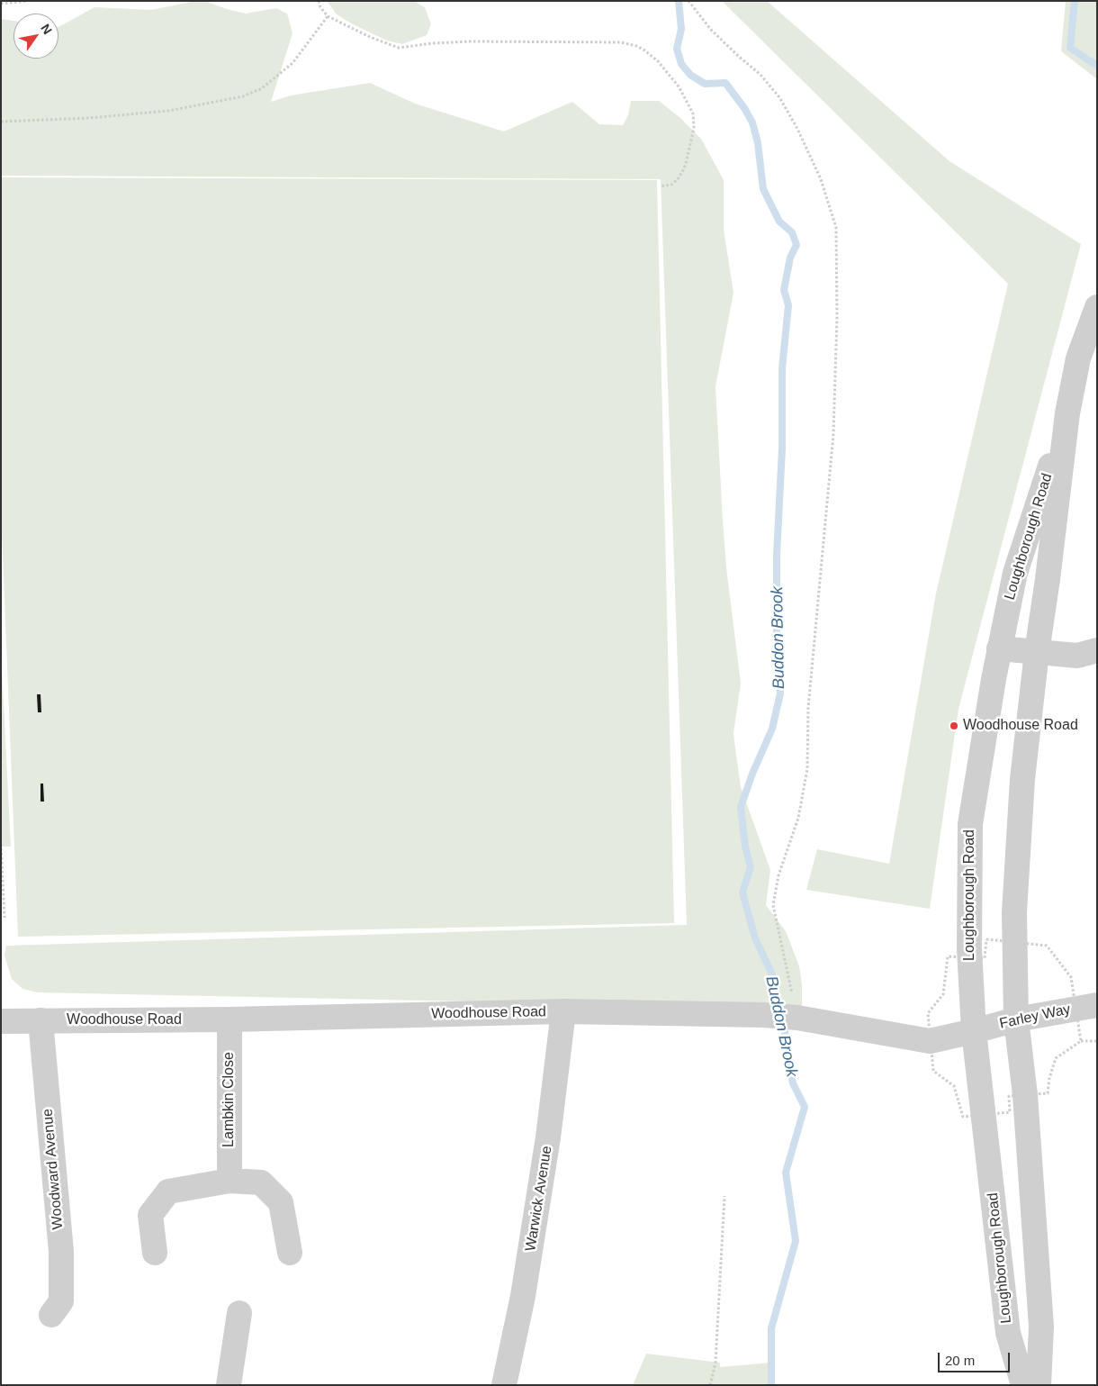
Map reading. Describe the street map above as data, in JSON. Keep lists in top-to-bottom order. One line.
{"streets":{"street":["Loughborough Road","Woodhouse Road","Farley Way","Lambkin Close","Woodward Avenue","Warwick Avenue"]},"crossings":[["Loughborough Road","Woodhouse Road"],["Loughborough Road","Farley Way"],["Woodhouse Road","Farley Way"],["Woodhouse Road","Lambkin Close"],["Woodhouse Road","Woodward Avenue"],["Woodhouse Road","Warwick Avenue"]],"water":["Buddon Brook"],"places":["Woodhouse Road"],"scale_bar":"20 m","north":"top right"}
